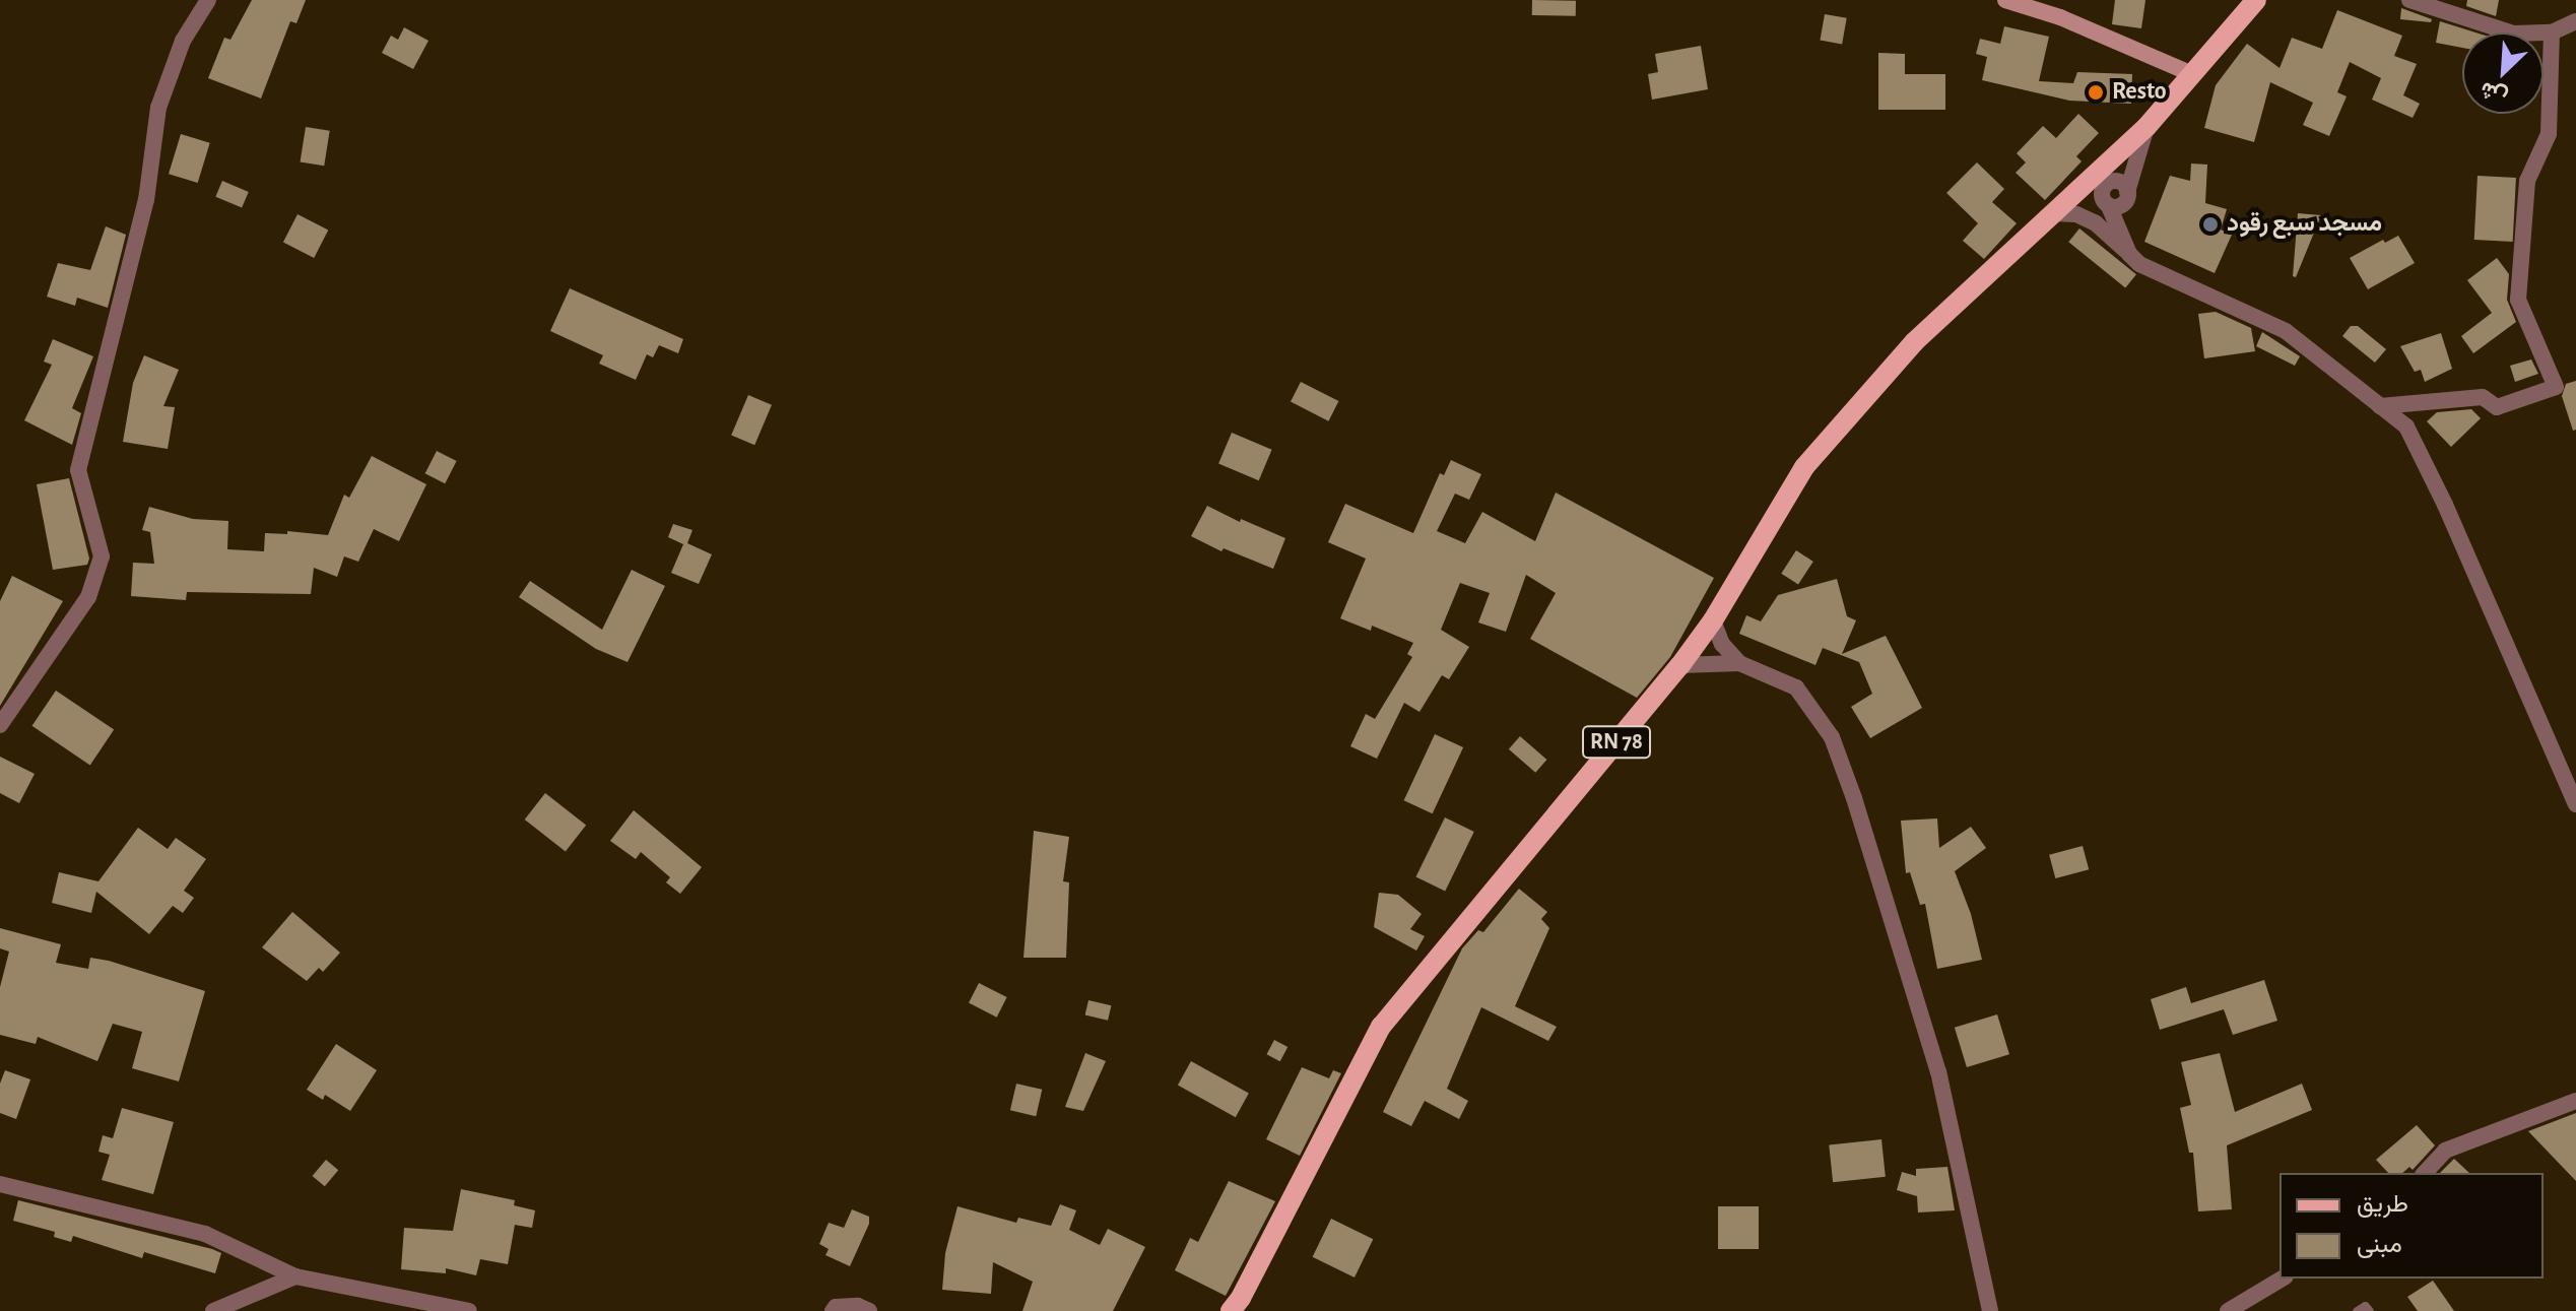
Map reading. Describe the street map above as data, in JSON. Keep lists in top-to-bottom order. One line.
{"streets":{"main road":["RN 78"]},"places":["Resto","مسجد سبع رقود"],"legend":["طريق","مبنى"],"north":"bottom left"}
